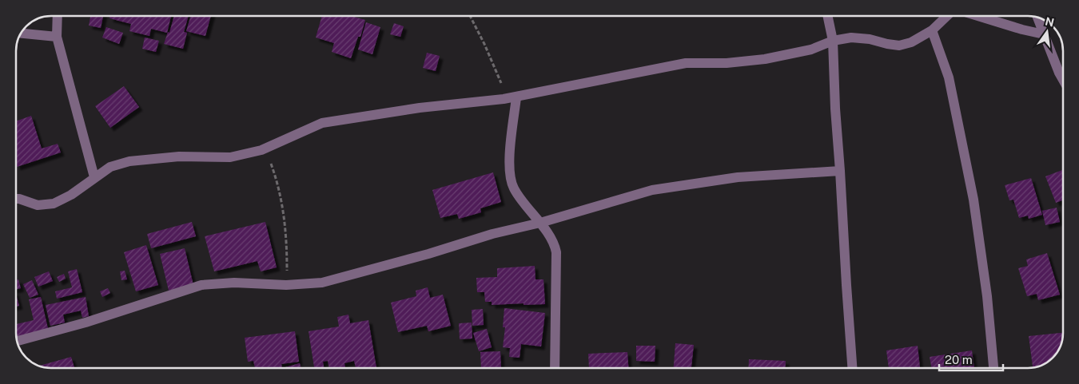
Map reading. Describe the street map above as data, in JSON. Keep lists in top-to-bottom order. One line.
{"scale_bar":"20 m","north":"top"}
